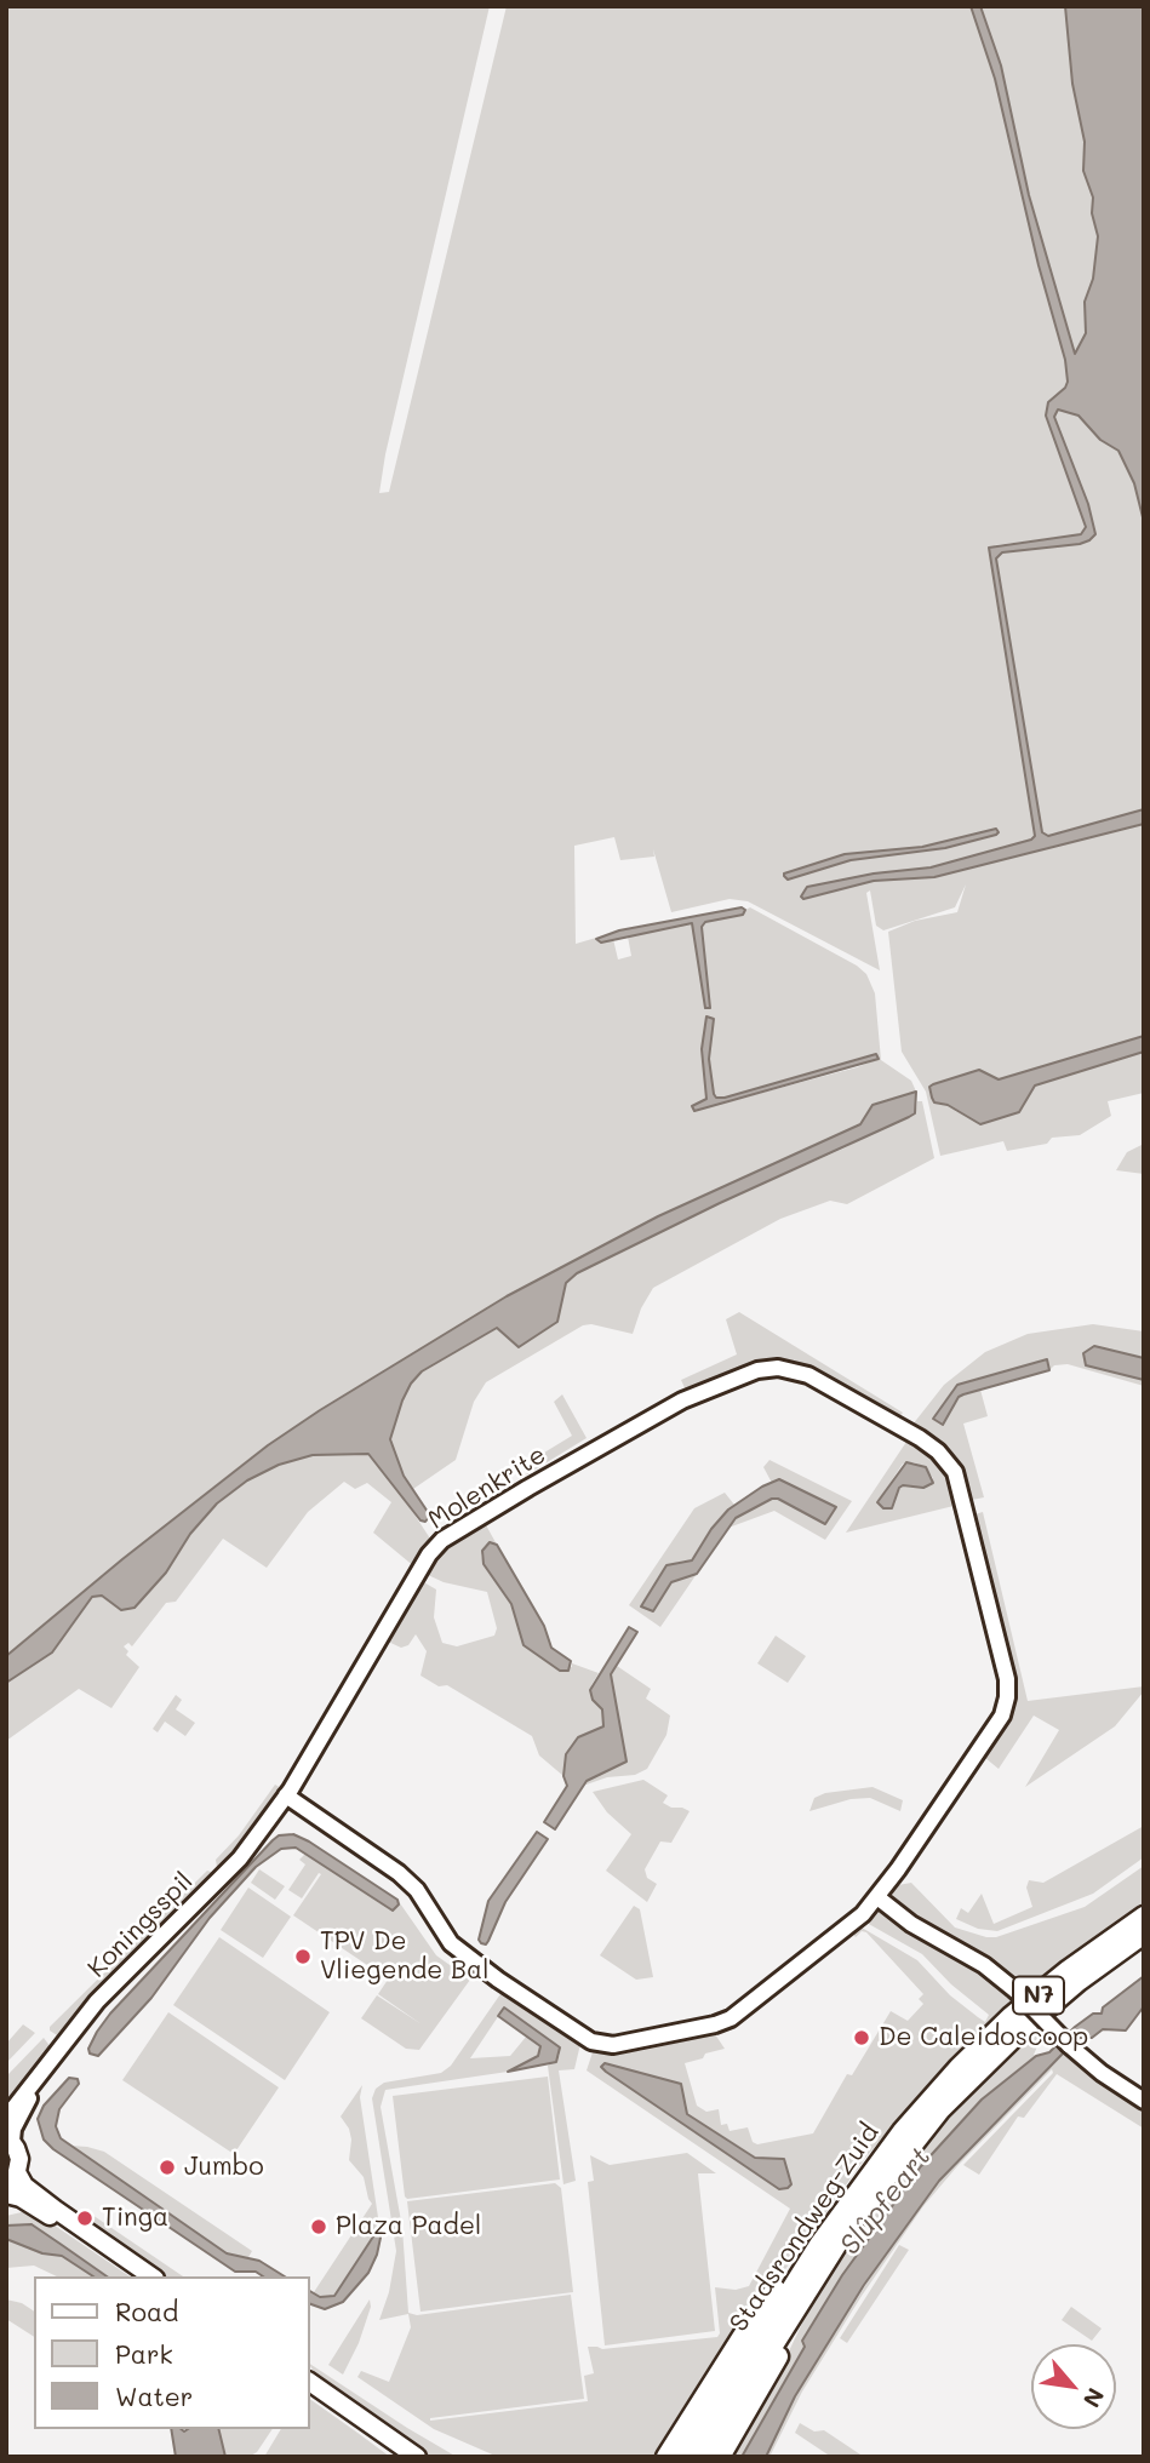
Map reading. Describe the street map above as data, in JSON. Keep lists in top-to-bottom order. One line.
{"streets":{"highway":["N7","Stadsrondweg-Zuid"],"street":["Molenkrite","Koningsspil"]},"crossings":[["Molenkrite","Koningsspil"],["N7","Stadsrondweg-Zuid"]],"water":["Slûpfeart"],"places":["TPV De Vliegende Bal","De Caleidoscoop","Jumbo","Tinga","Plaza Padel"],"legend":["Road","Park","Water"],"north":"bottom right"}
